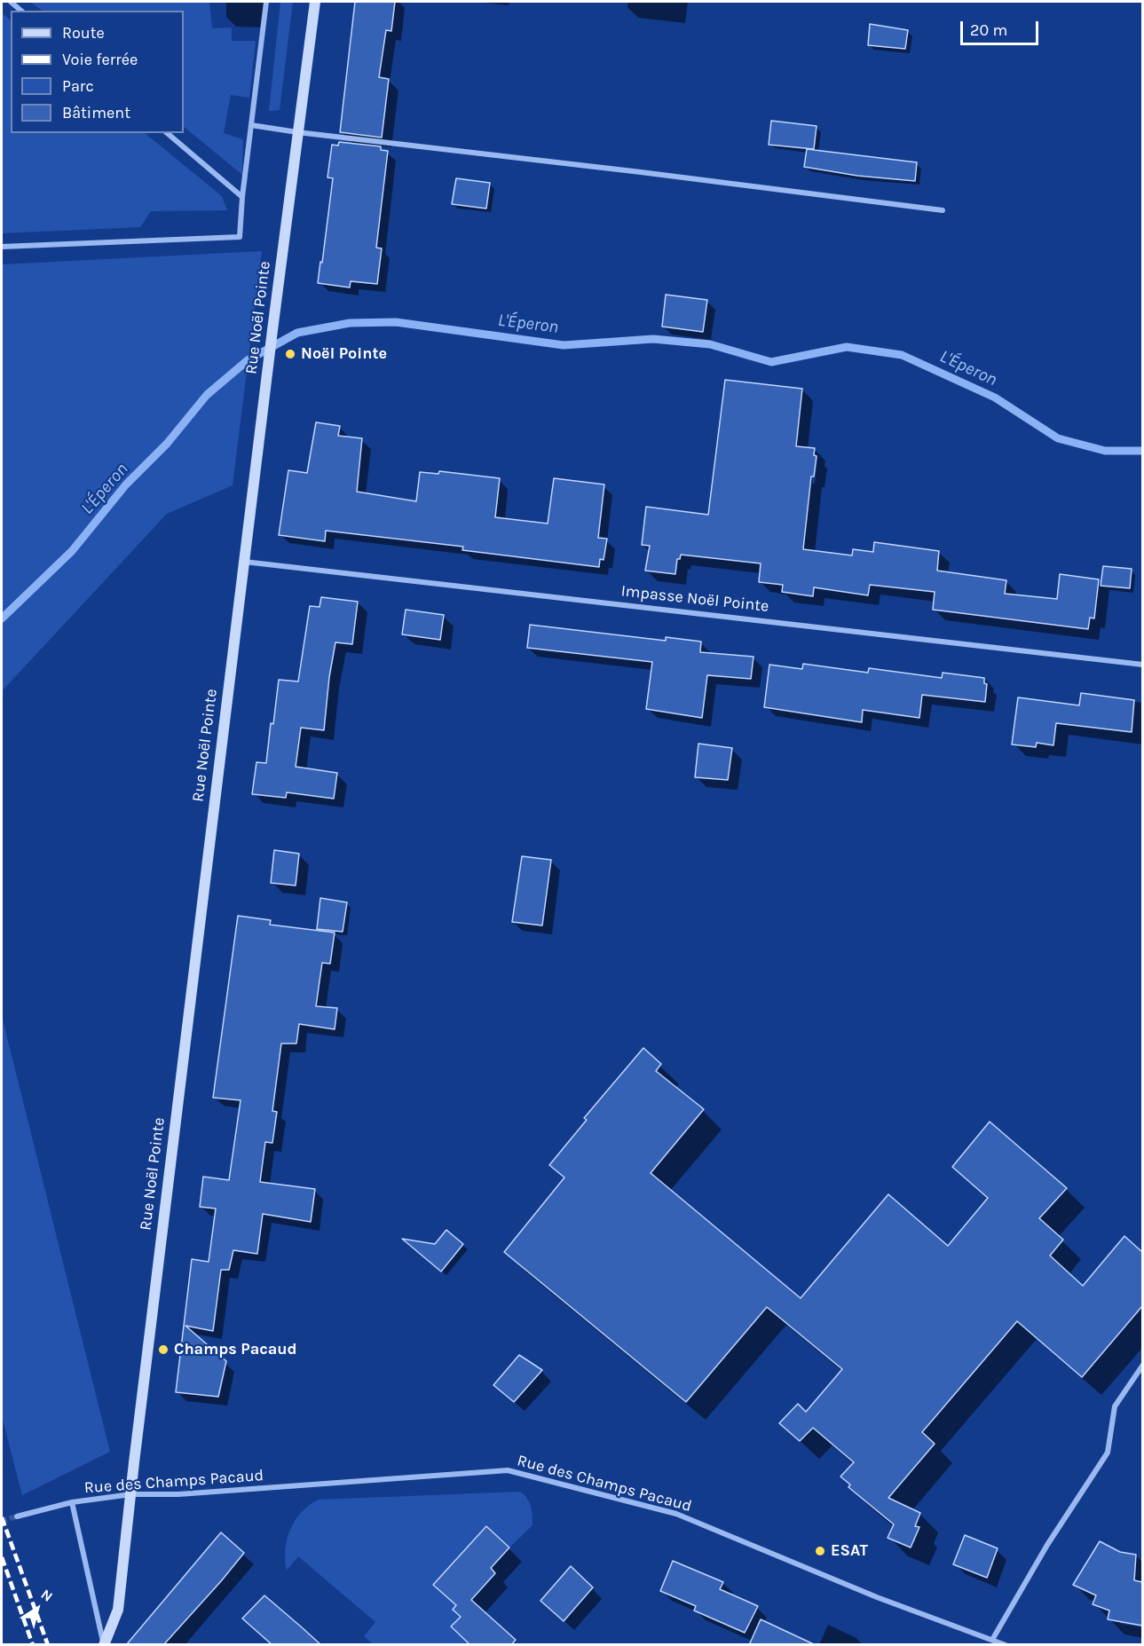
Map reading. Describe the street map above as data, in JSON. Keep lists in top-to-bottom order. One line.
{"streets":{"street":["Rue Noël Pointe","Impasse Noël Pointe","Rue des Champs Pacaud"]},"crossings":[["Rue Noël Pointe","Impasse Noël Pointe"],["Rue Noël Pointe","Rue des Champs Pacaud"]],"water":["L'Éperon"],"places":["Noël Pointe","Champs Pacaud","ESAT"],"legend":["Route","Voie ferrée","Parc","Bâtiment"],"scale_bar":"20 m","north":"top right"}
